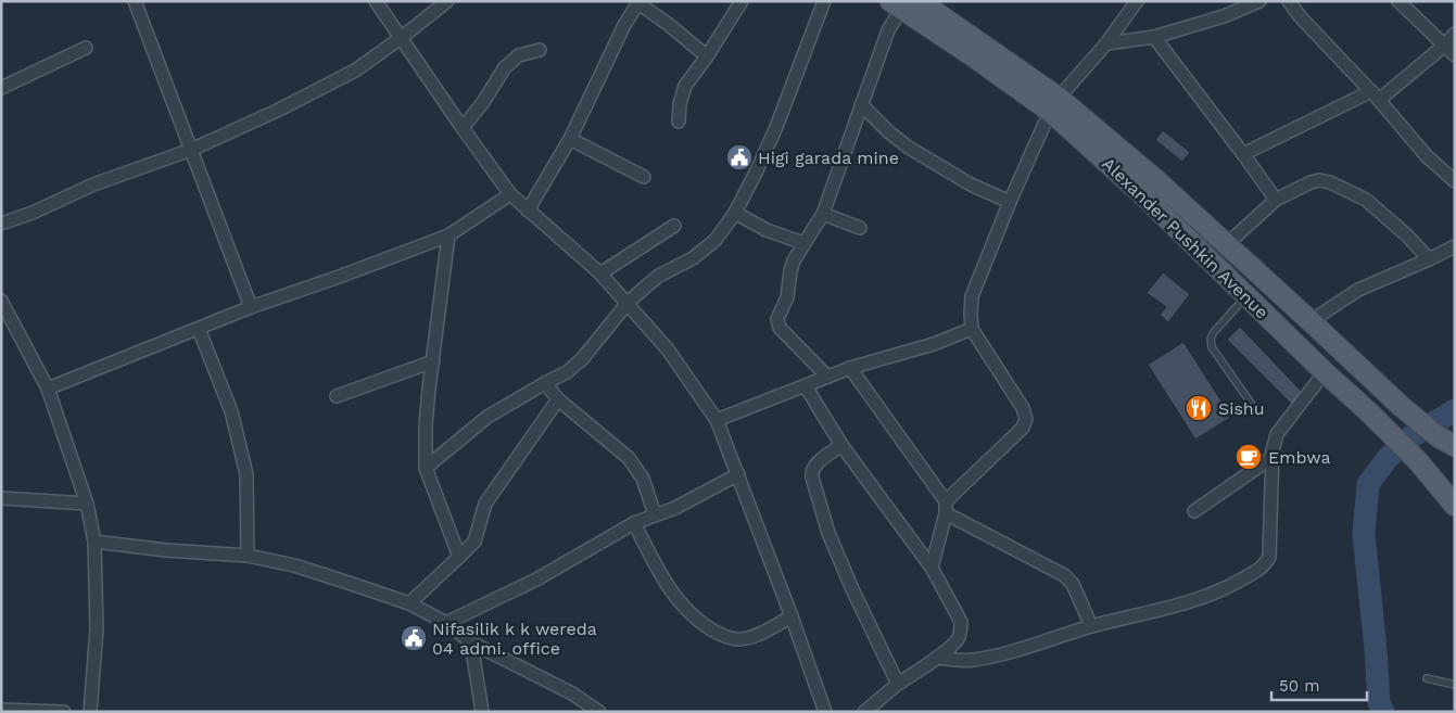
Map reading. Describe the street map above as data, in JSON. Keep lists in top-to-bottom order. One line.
{"streets":{"main road":["Alexander Pushkin Avenue"]},"places":{"public building":["Higi garada mine","Nifasilik k k wereda 04 admi. office"],"restaurant":["Sishu"],"cafe":["Embwa"]},"scale_bar":"50 m"}
